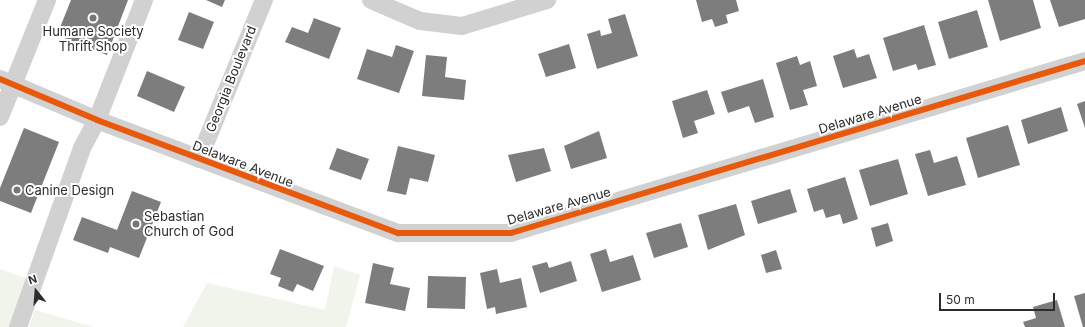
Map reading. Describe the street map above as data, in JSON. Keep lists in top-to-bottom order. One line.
{"streets":{"street":["Georgia Boulevard","Delaware Avenue"]},"crossings":[["Georgia Boulevard","Delaware Avenue"]],"places":["Humane Society Thrift Shop","Canine Design","Sebastian Church of God"],"scale_bar":"50 m","north":"top"}
